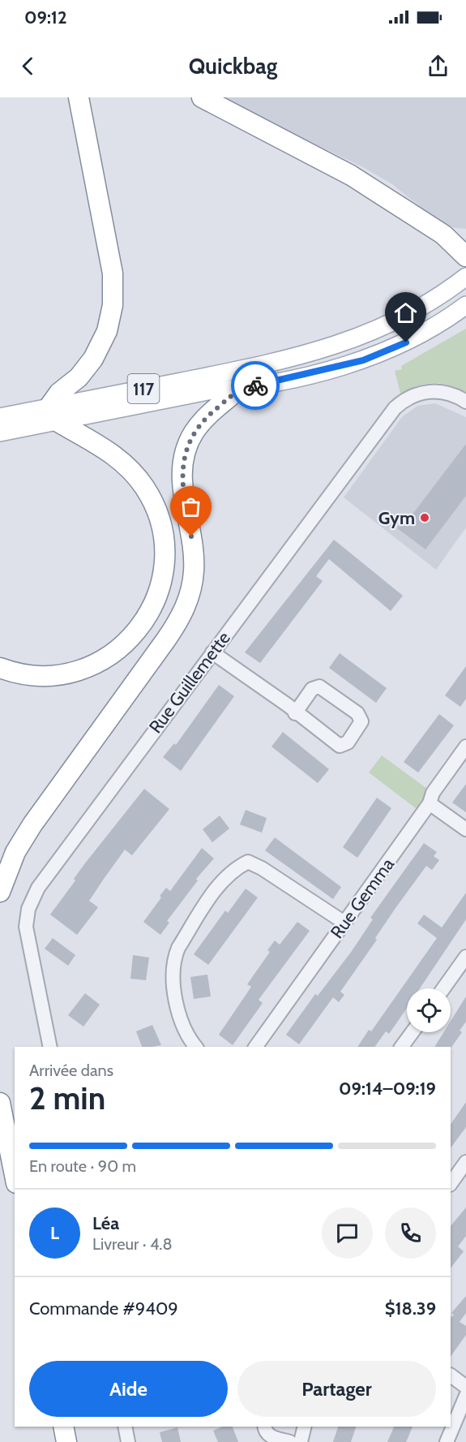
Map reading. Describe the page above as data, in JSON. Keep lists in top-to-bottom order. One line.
{"streets":{"main road":["117"],"street":["Rue Guillemette","Rue Gemma"]},"places":["Gym"],"page":{"status":"09:12","header":"Quickbag","heading":["2 min","Arrivée dans","09:14–09:19"],"panel":["Léa","Livreur · 4.8","Commande #9409","$18.39"],"bar":"En route · 90 m","round":"L","buttons":["Aide","Partager"]}}
